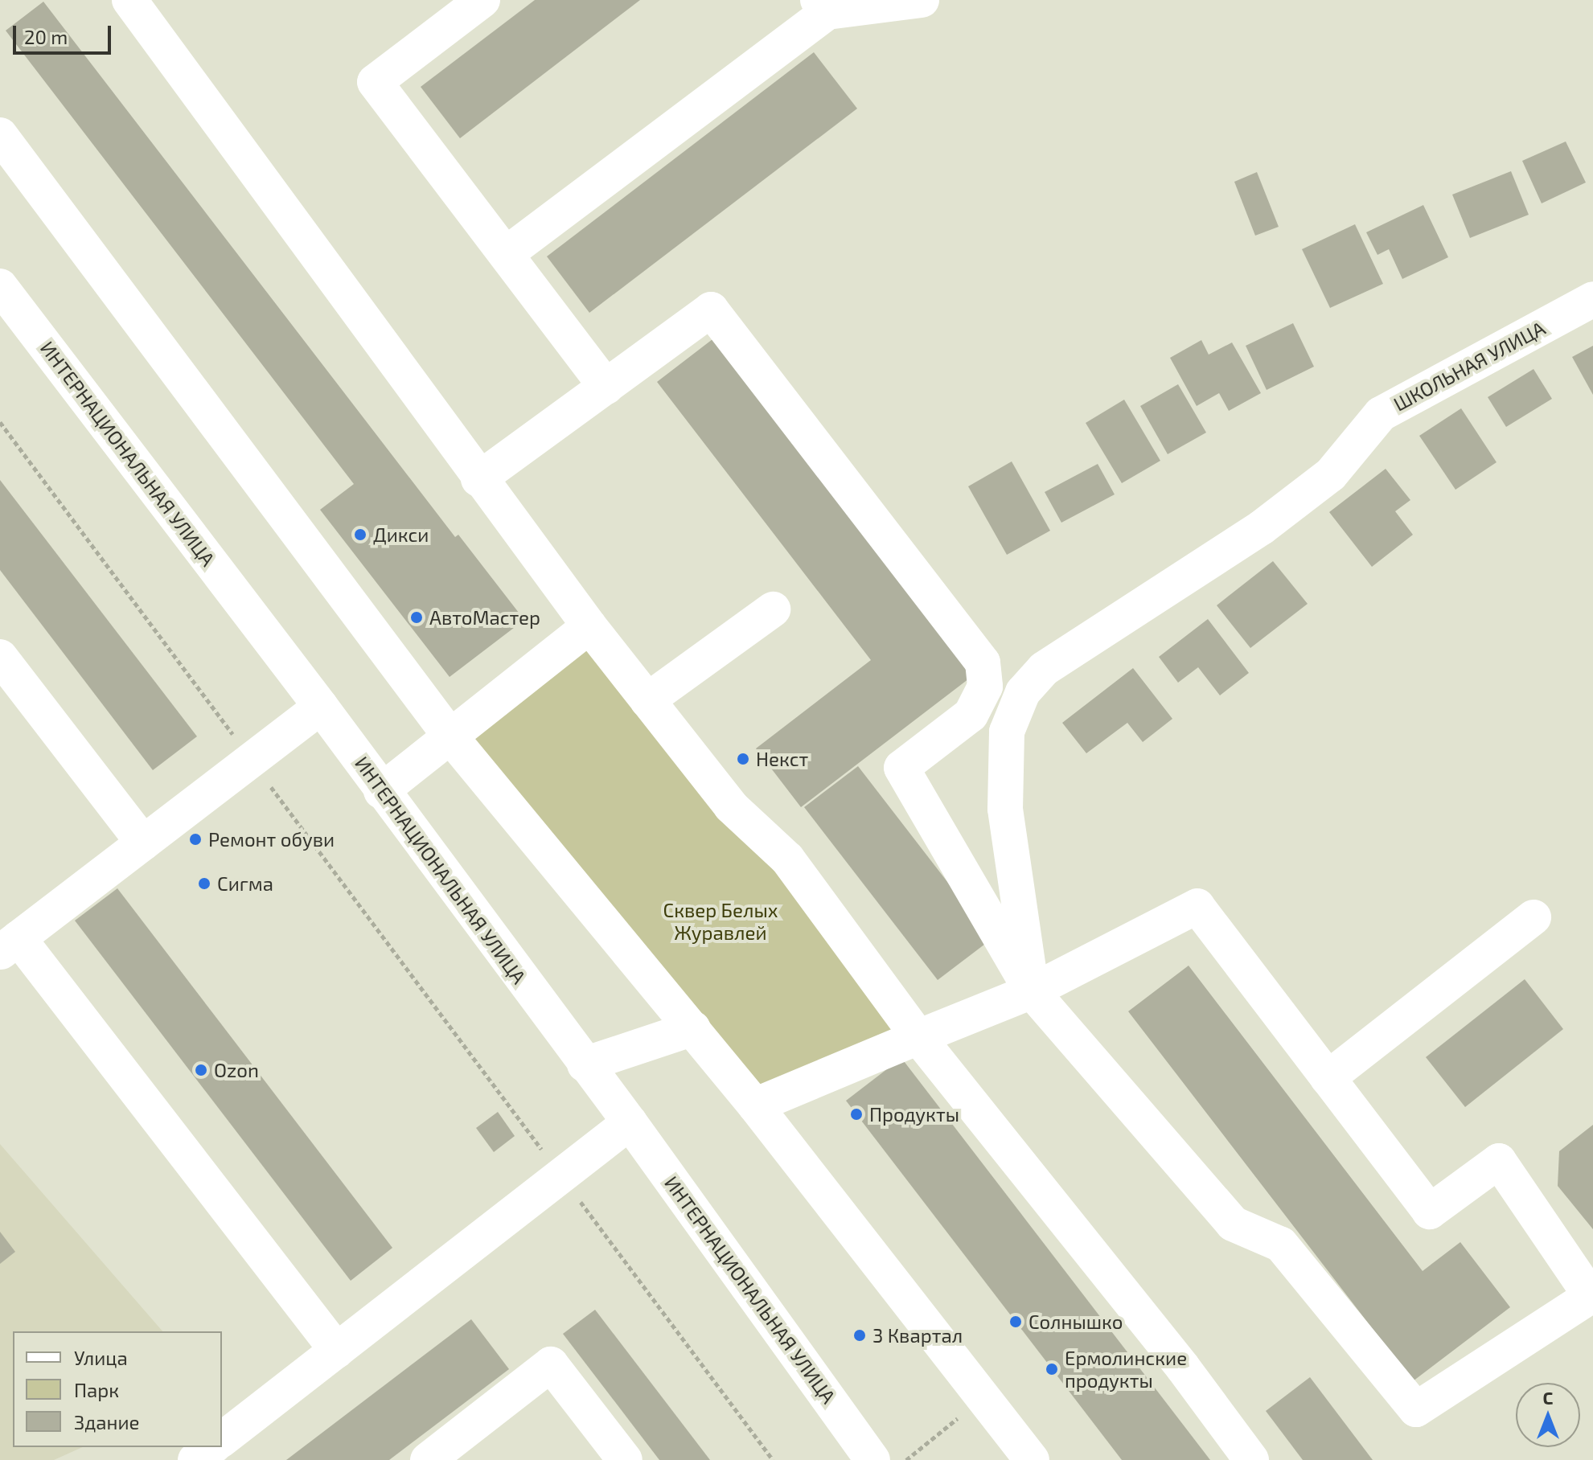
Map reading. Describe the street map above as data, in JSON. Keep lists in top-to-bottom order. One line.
{"streets":{"main road":["ШКОЛЬНАЯ УЛИЦА","ИНТЕРНАЦИОНАЛЬНАЯ УЛИЦА"]},"parks":["Сквер Белых Журавлей"],"places":["Дикси","АвтоМастер","Некст","Ремонт обуви","Сигма","Ozon","Продукты","Солнышко","3 Квартал","Ермолинские продукты"],"legend":["Улица","Парк","Здание"],"scale_bar":"20 m","north":"top"}
